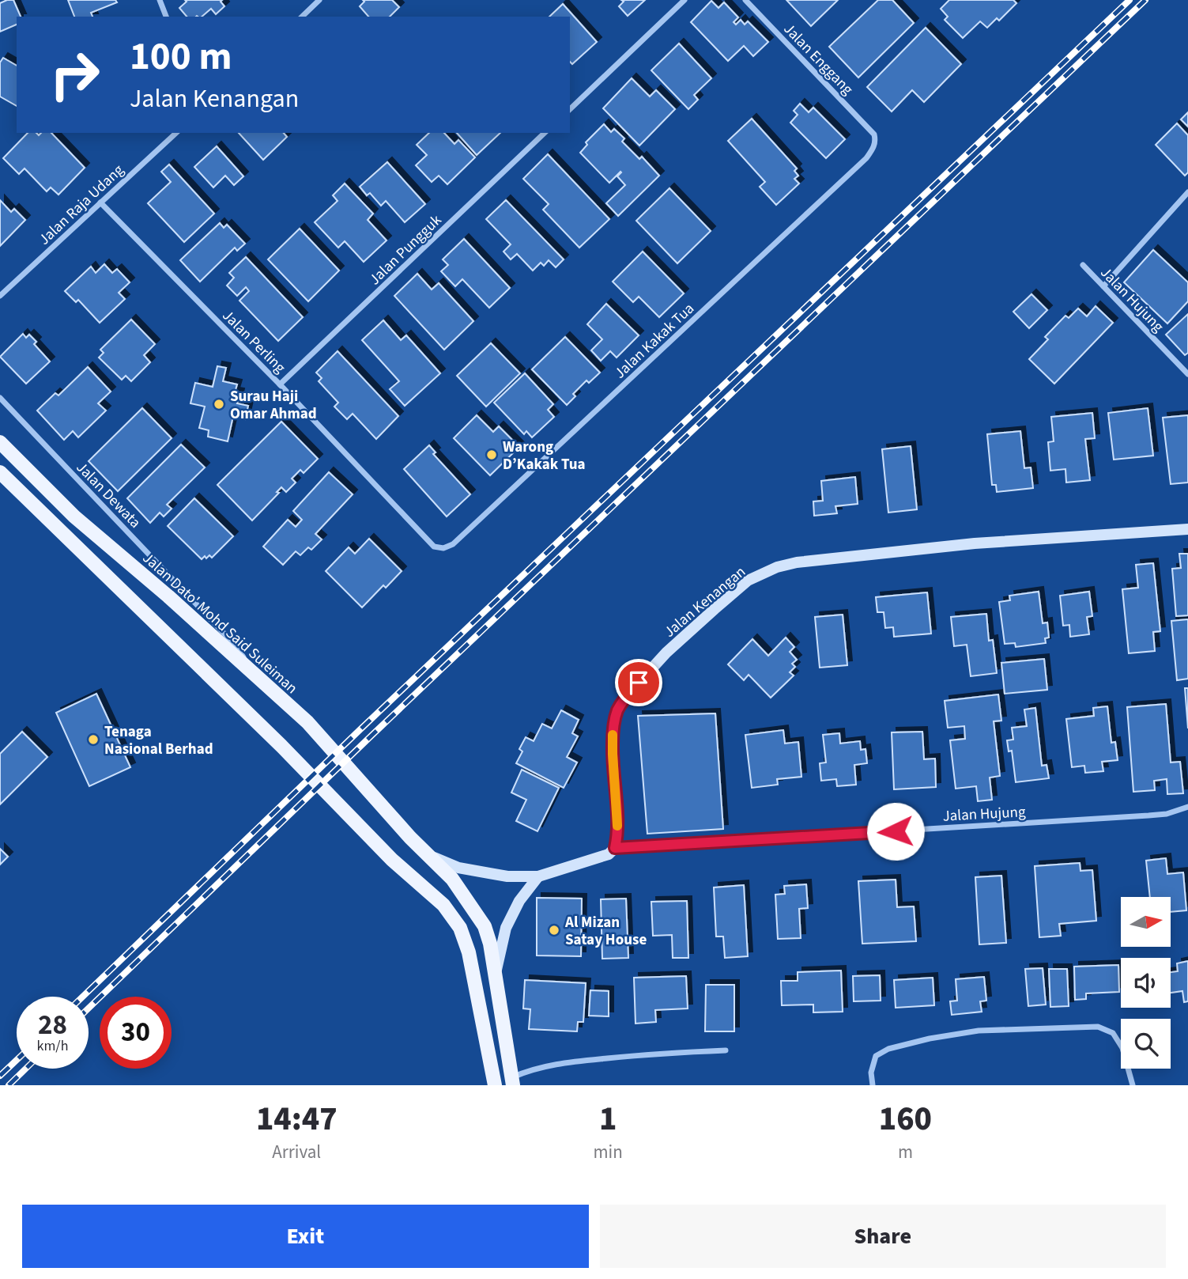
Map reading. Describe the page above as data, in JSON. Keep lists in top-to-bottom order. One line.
{"streets":{"main road":["Jalan Dato' Mohd Said Suleiman"],"street":["Jalan Enggang","Jalan Raja Udang","Jalan Pungguk","Jalan Hujung","Jalan Kakak Tua","Jalan Perling","Jalan Dewata","Jalan Kenangan"]},"crossings":[["Jalan Enggang","Jalan Kakak Tua"],["Jalan Raja Udang","Jalan Perling"],["Jalan Pungguk","Jalan Perling"],["Jalan Hujung","Jalan Kenangan"],["Jalan Kakak Tua","Jalan Perling"],["Jalan Dewata","Jalan Dato' Mohd Said Suleiman"]],"places":["Surau Haji Omar Ahmad","Warong D’Kakak Tua","Tenaga Nasional Berhad","Al Mizan Satay House"],"north":"right","page":{"turn":["100 m","Jalan Kenangan"],"speed":"28 km/h","limit":"30","eta":["14:47","Arrival","1","min","160","m"],"buttons":["Exit","Share"]}}
